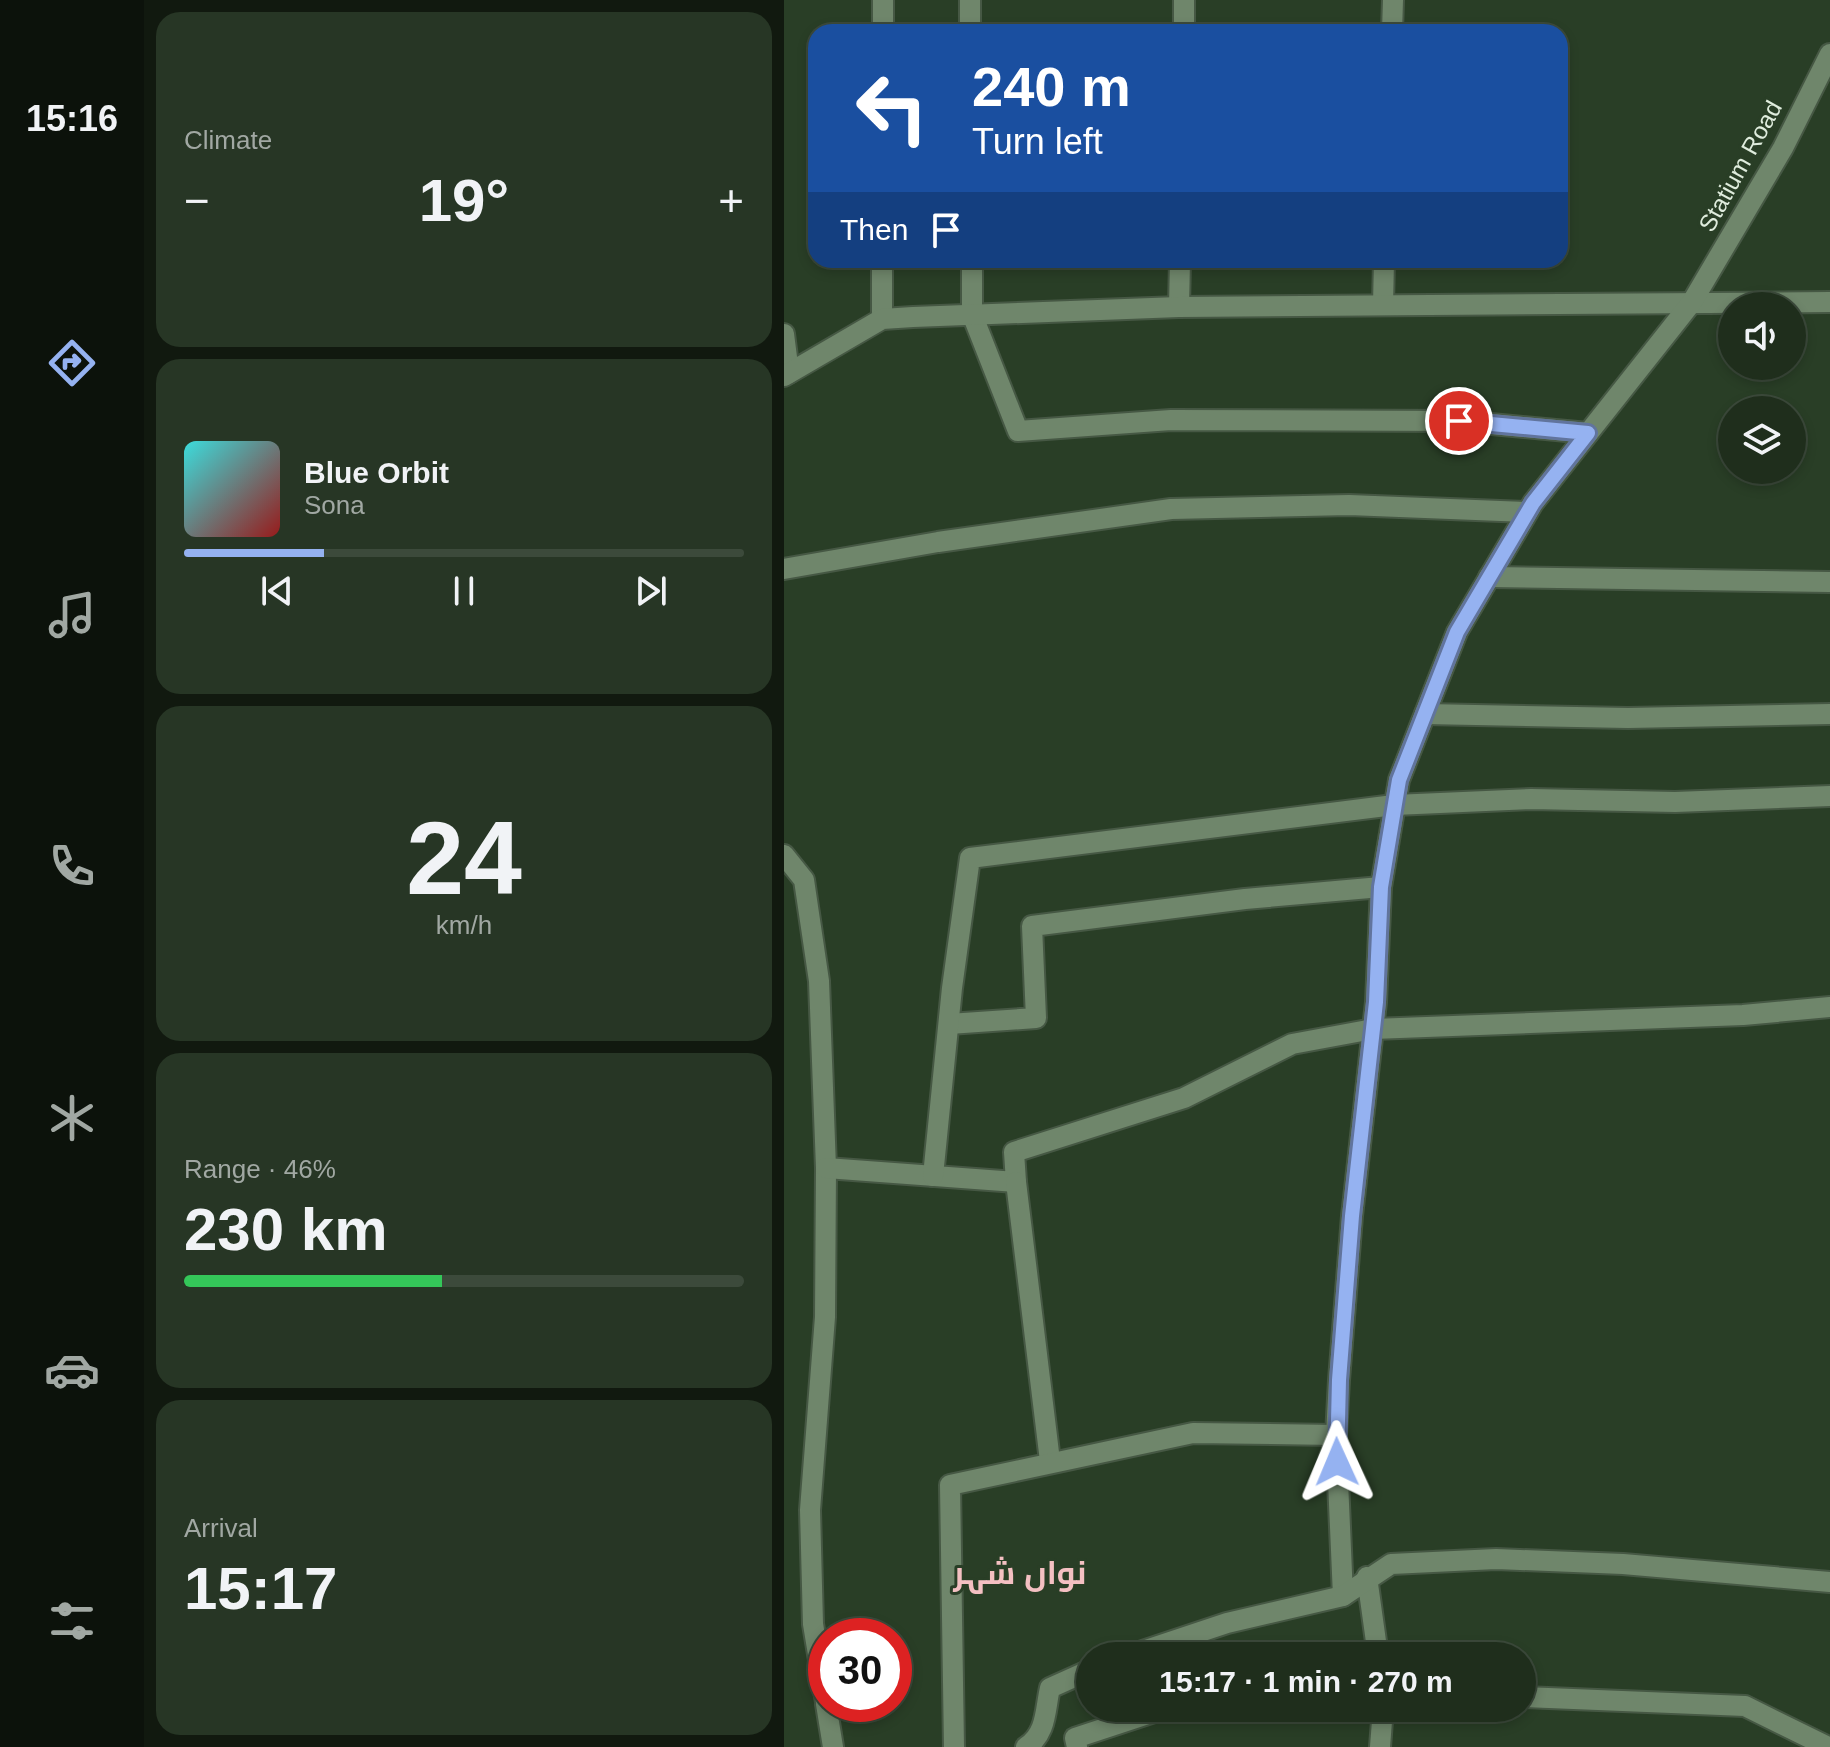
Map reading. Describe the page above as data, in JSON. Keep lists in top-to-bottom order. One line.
{"streets":{"street":["Statium Road"]},"districts":["نواں شہر"],"page":{"tabs":"15:16","tile":["Climate",["24","km/h"],["Range · 46%","230 km"],["Arrival","15:17"]],"turn":["240 m","Turn left"],"heat":["−","19°","+"],"then":"Then","song":["Blue Orbit","Sona"],"limit":"30","trip":"15:17 · 1 min · 270 m"}}
